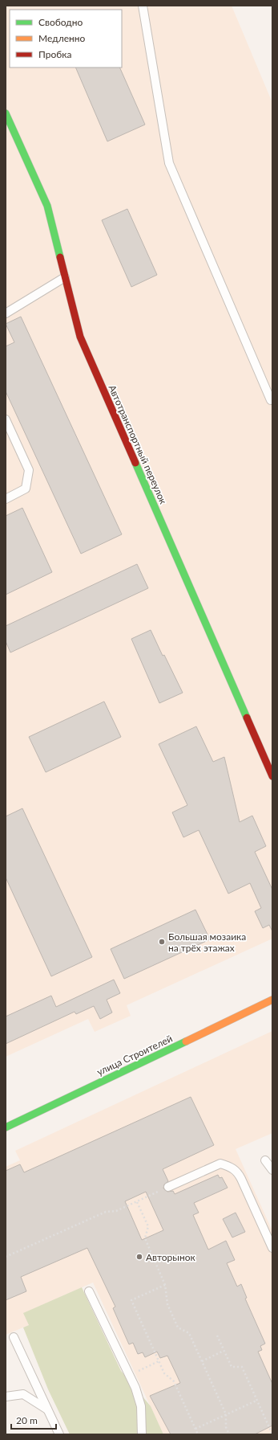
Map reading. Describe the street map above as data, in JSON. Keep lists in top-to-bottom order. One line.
{"streets":{"street":["Автотранспортный переулок","улица Строителей"]},"places":["Большая мозаика на трёх этажах","Авторынок"],"legend":["Свободно","Медленно","Пробка"],"scale_bar":"20 m"}
